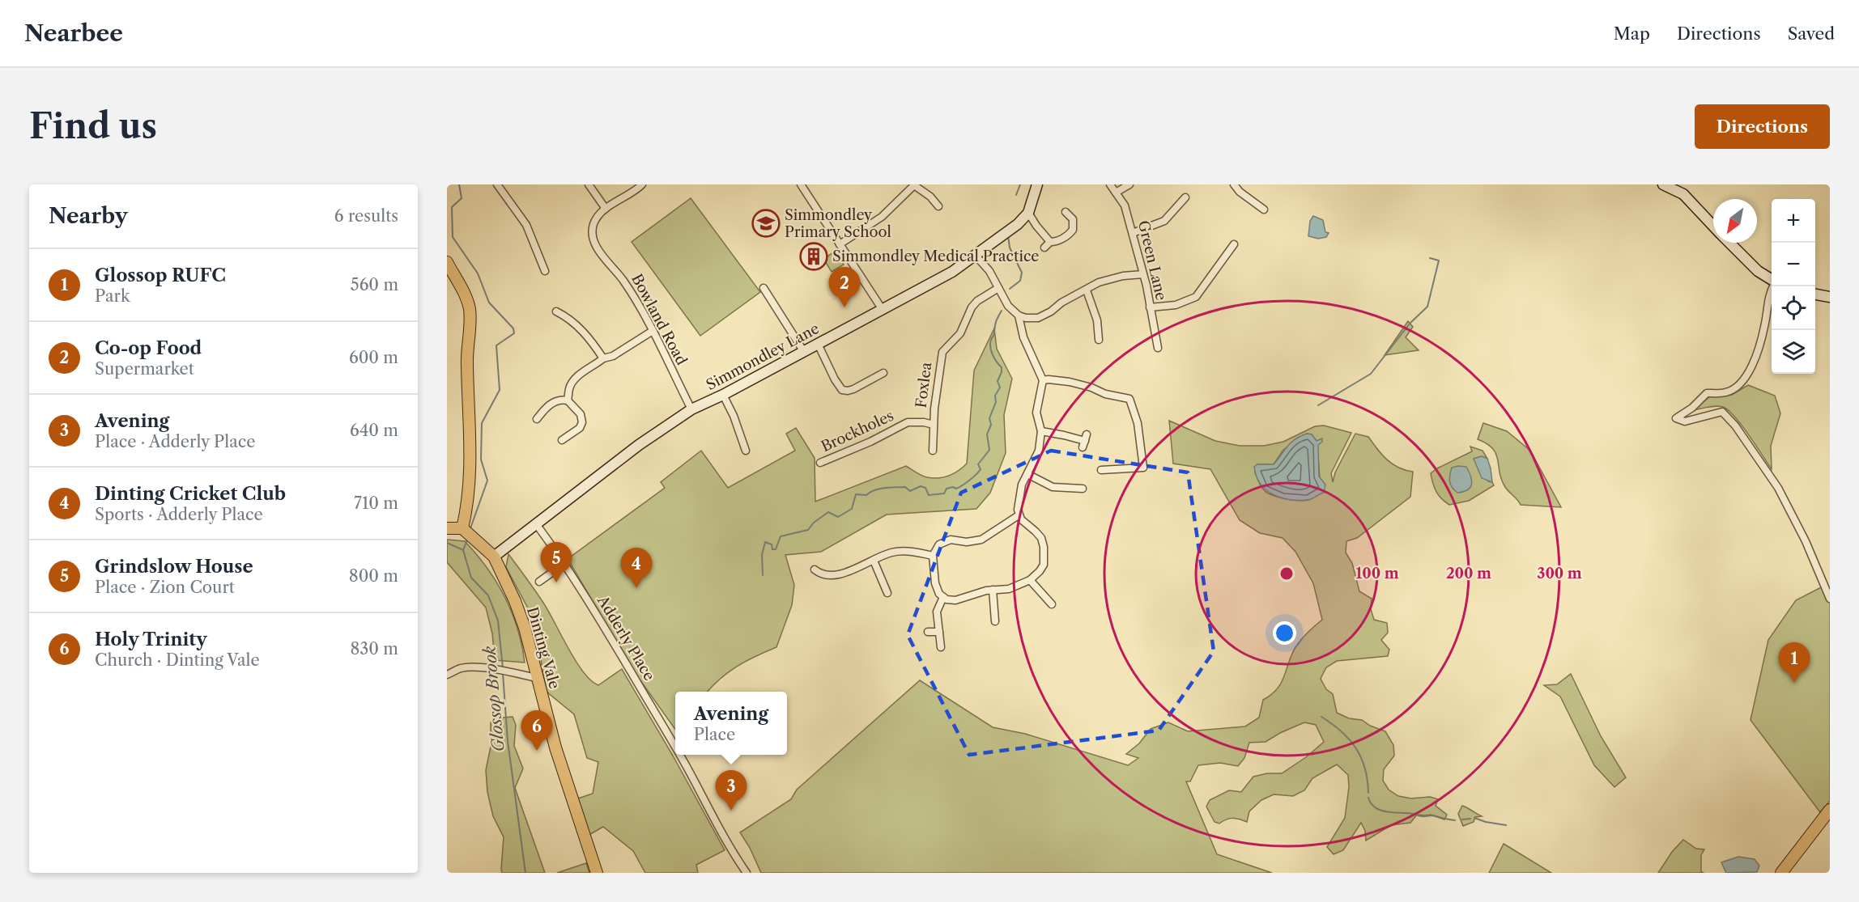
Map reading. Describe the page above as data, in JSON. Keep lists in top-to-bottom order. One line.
{"streets":{"main road":["Dinting Vale"],"street":["Green Lane","Bowland Road","Simmondley Lane","Foxlea","Brockholes","Adderly Place"]},"crossings":[["Bowland Road","Simmondley Lane"],["Simmondley Lane","Adderly Place"],["Simmondley Lane","Dinting Vale"],["Foxlea","Brockholes"]],"water":["Glossop Brook"],"places":{"school or university":["Simmondley Primary School"],"building":["Simmondley Medical Practice"]},"north":"bottom left","page":{"header":"Nearbee","nav":["Map","Directions","Saved"],"buttons":"Directions","title":"Find us","heading":["Nearby","6 results"],"map_buttons":["+","−"],"list":[{"mark":"1","name":"Glossop RUFC","note":"Park","value":"560 m"},{"mark":"2","name":"Co-op Food","note":"Supermarket","value":"600 m"},{"mark":"3","name":"Avening","note":"Place · Adderly Place","value":"640 m"},{"mark":"4","name":"Dinting Cricket Club","note":"Sports · Adderly Place","value":"710 m"},{"mark":"5","name":"Grindslow House","note":"Place · Zion Court","value":"800 m"},{"mark":"6","name":"Holy Trinity","note":"Church · Dinting Vale","value":"830 m"}],"pins":["2","5","4","1","6","3"],"popup":["Avening","Place"]},"rings":["100 m","200 m","300 m"]}
